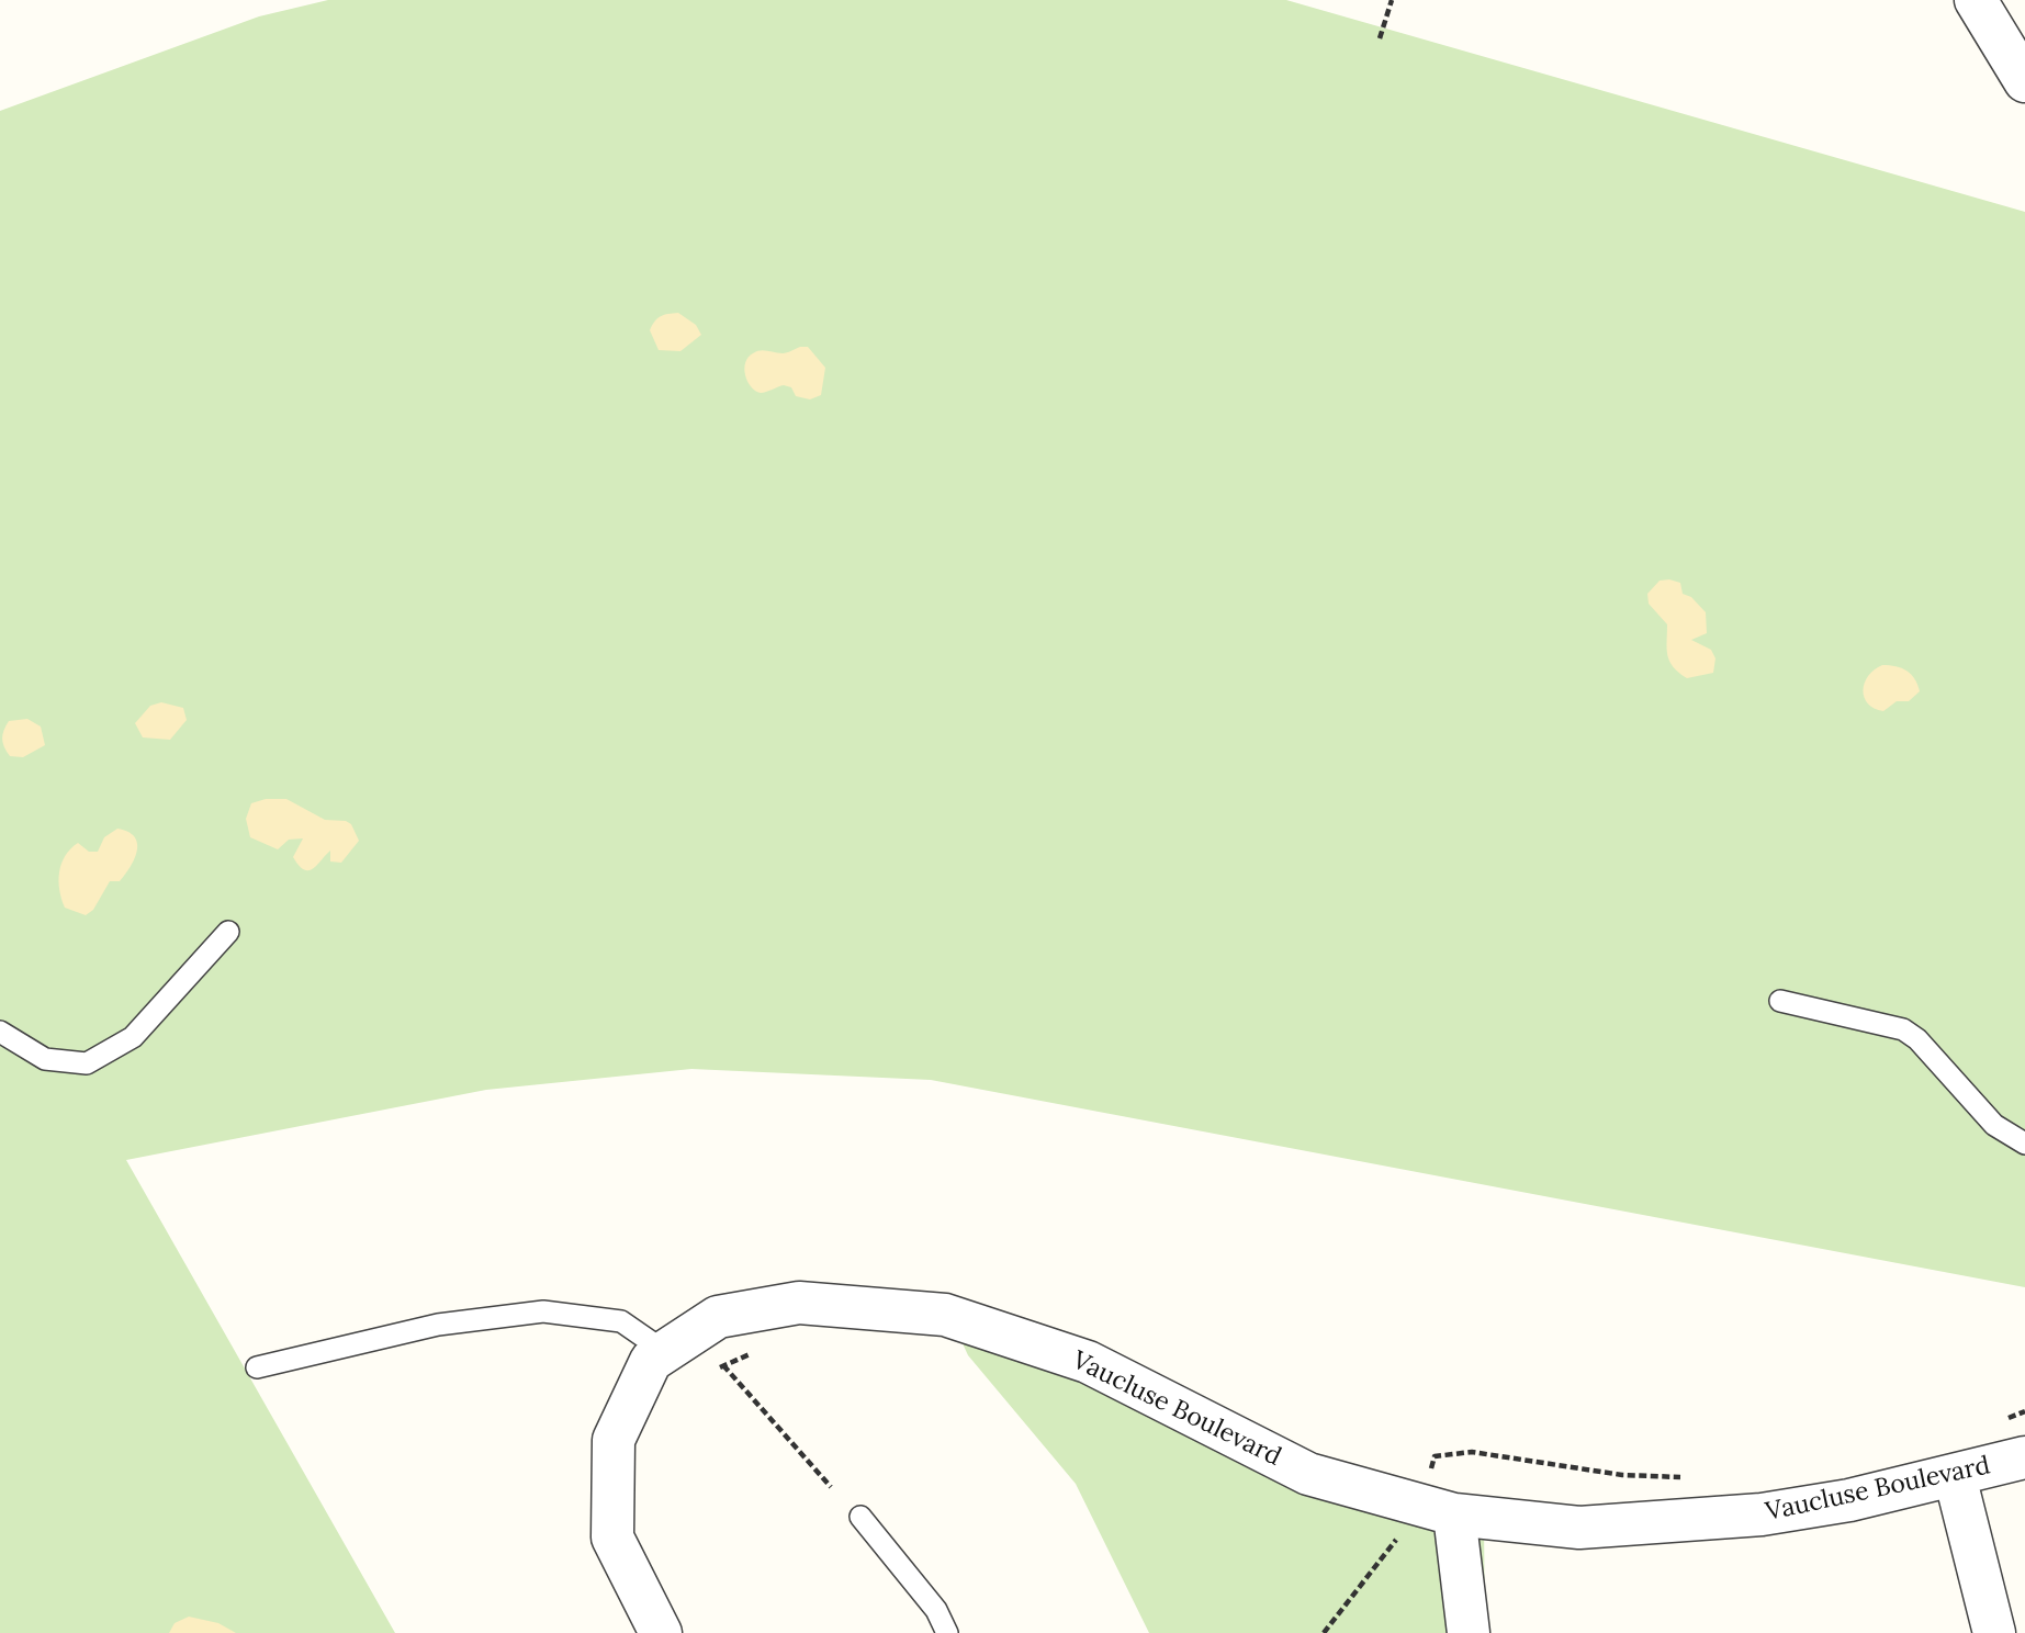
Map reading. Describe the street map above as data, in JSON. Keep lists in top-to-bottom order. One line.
{"streets":{"street":["Vaucluse Boulevard"]}}
